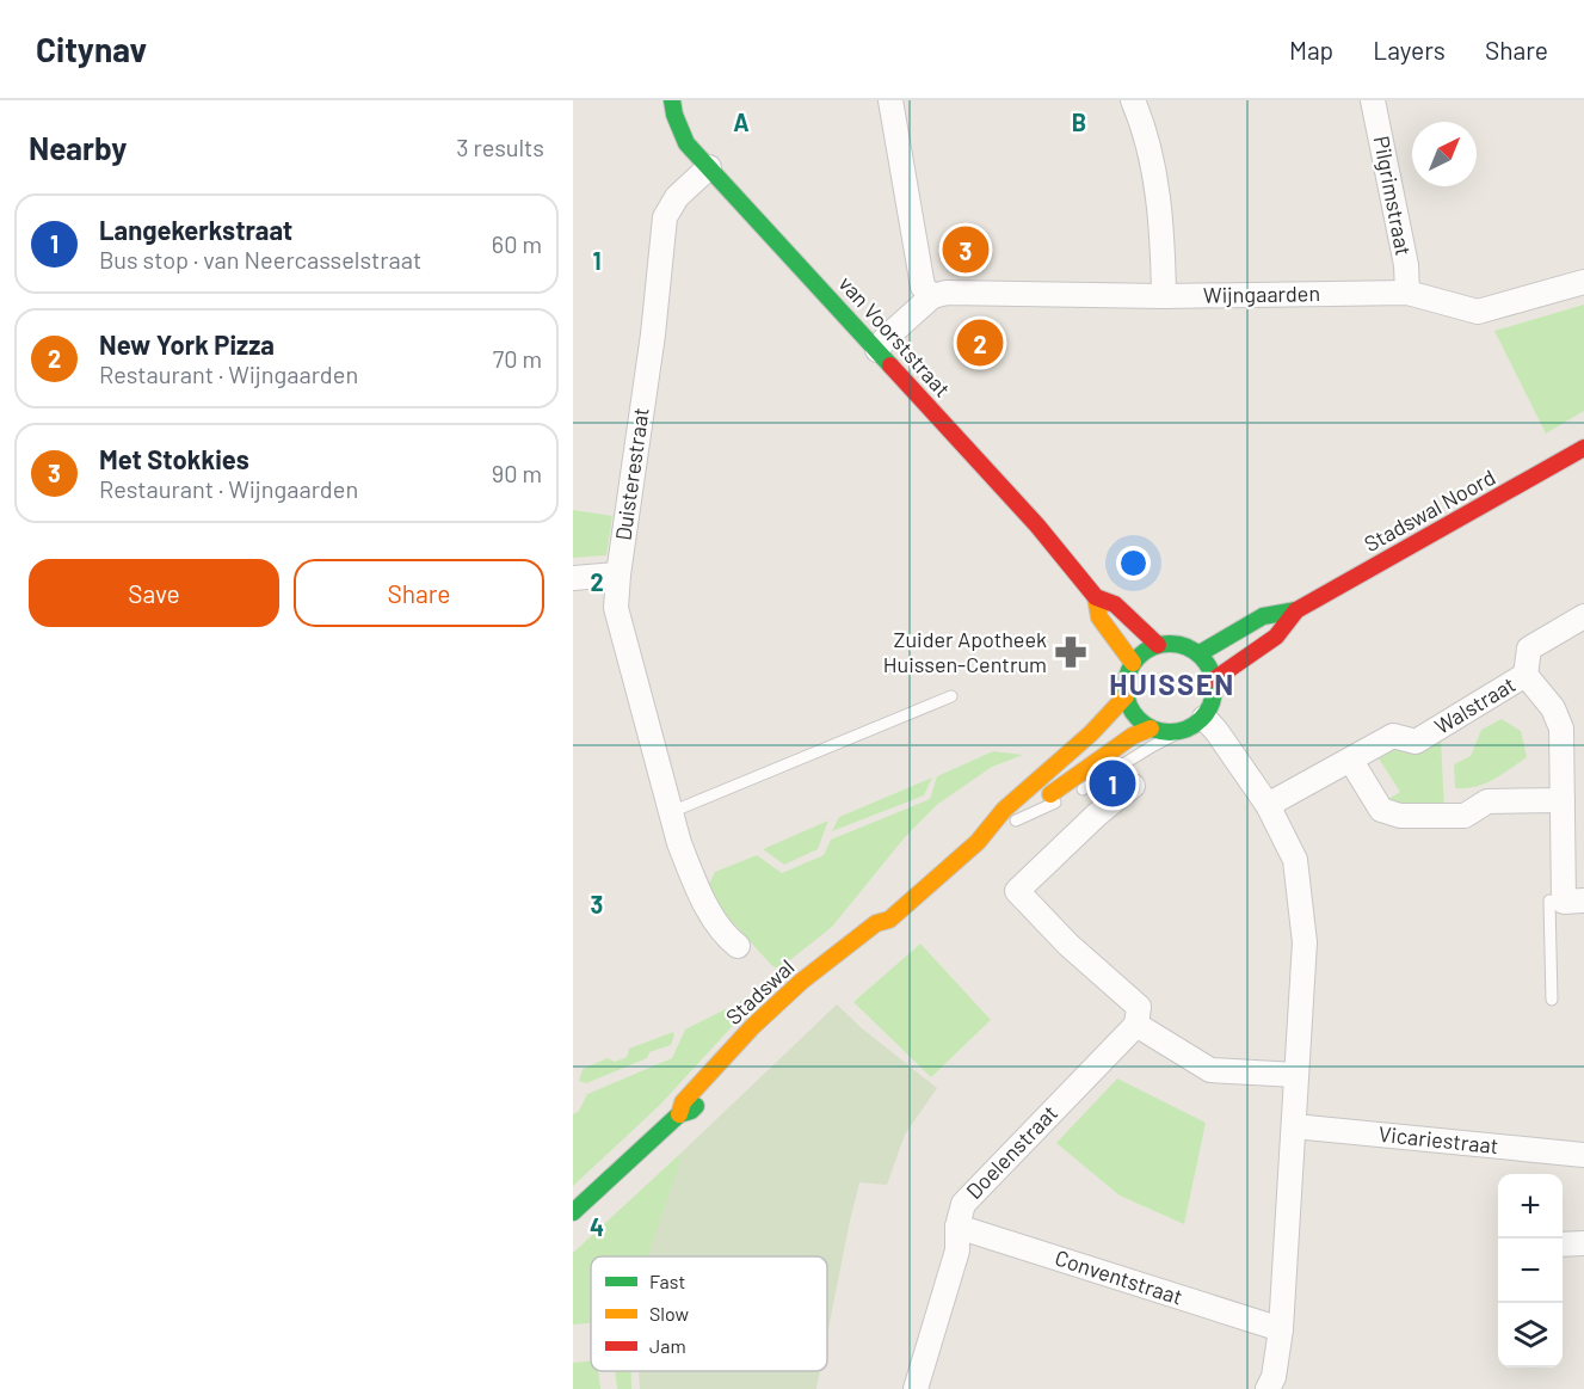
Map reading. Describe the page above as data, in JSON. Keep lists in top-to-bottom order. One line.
{"streets":{"main road":["van Voorststraat","Stadswal Noord","Stadswal"],"street":["Pilgrimstraat","Wijngaarden","Duisterestraat","Walstraat","Vicariestraat","Doelenstraat","Conventstraat"]},"crossings":[["Pilgrimstraat","Wijngaarden"],["van Voorststraat","Duisterestraat"],["van Voorststraat","Stadswal Noord"],["van Voorststraat","Stadswal"],["Stadswal Noord","Stadswal"],["Doelenstraat","Conventstraat"]],"districts":["HUISSEN"],"places":{"pharmacy":["Zuider Apotheek Huissen-Centrum"]},"legend":["Fast","Slow","Jam"],"north":"top right","page":{"header":"Citynav","nav":["Map","Layers","Share"],"heading":["Nearby","3 results"],"list":[{"mark":"1","name":"Langekerkstraat","note":"Bus stop · van Neercasselstraat","value":"60 m"},{"mark":"2","name":"New York Pizza","note":"Restaurant · Wijngaarden","value":"70 m"},{"mark":"3","name":"Met Stokkies","note":"Restaurant · Wijngaarden","value":"90 m"}],"pins":["3","2","1"],"buttons":["Save","Share"],"map_buttons":["+","−"]},"grid":{"columns":["A","B"],"rows":["1","2","3","4"]}}
